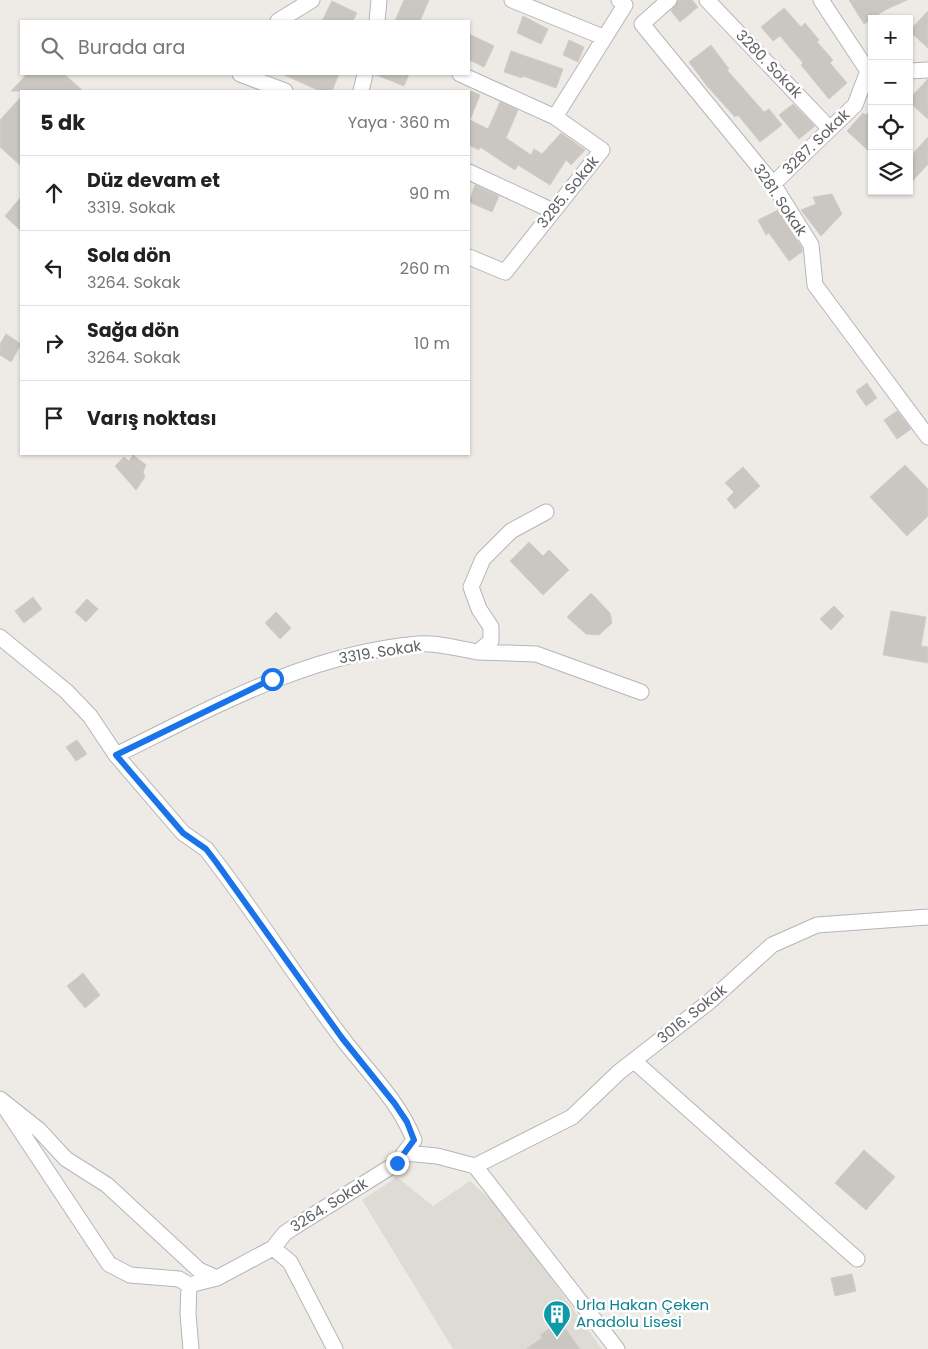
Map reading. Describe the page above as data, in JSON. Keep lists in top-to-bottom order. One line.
{"streets":{"street":["3280. Sokak","3287. Sokak","3285. Sokak","3281. Sokak","3319. Sokak","3016. Sokak","3264. Sokak"]},"crossings":[["3280. Sokak","3287. Sokak"],["3287. Sokak","3281. Sokak"],["3319. Sokak","3264. Sokak"]],"places":{"building":["Urla Hakan Çeken Anadolu Lisesi"]},"page":{"map_buttons":["+","−"],"search":"Burada ara","heading":["5 dk","Yaya · 360 m"],"list":[["Düz devam et","3319. Sokak","90 m"],["Sola dön","3264. Sokak","260 m"],["Sağa dön","3264. Sokak","10 m"],"Varış noktası"]}}
